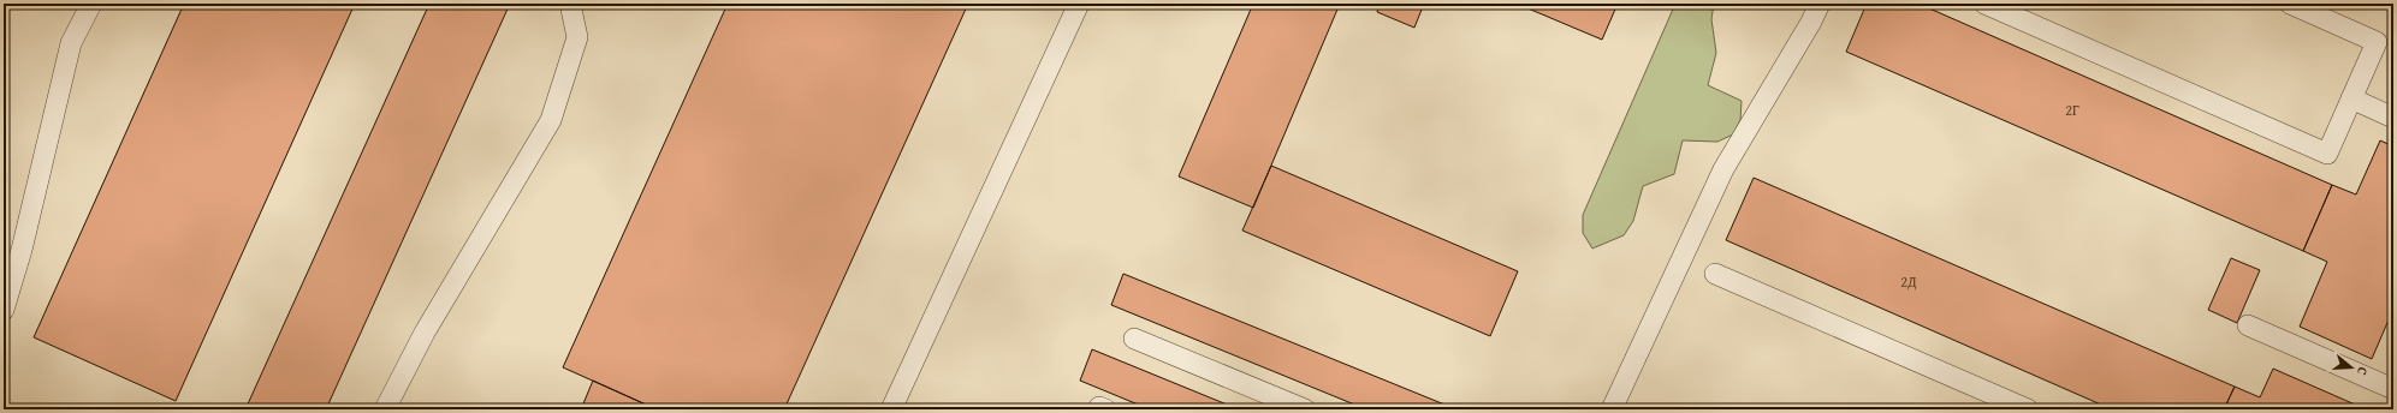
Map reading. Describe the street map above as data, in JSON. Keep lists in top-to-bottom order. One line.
{"house_numbers":["2Г","2Д"],"north":"right"}
